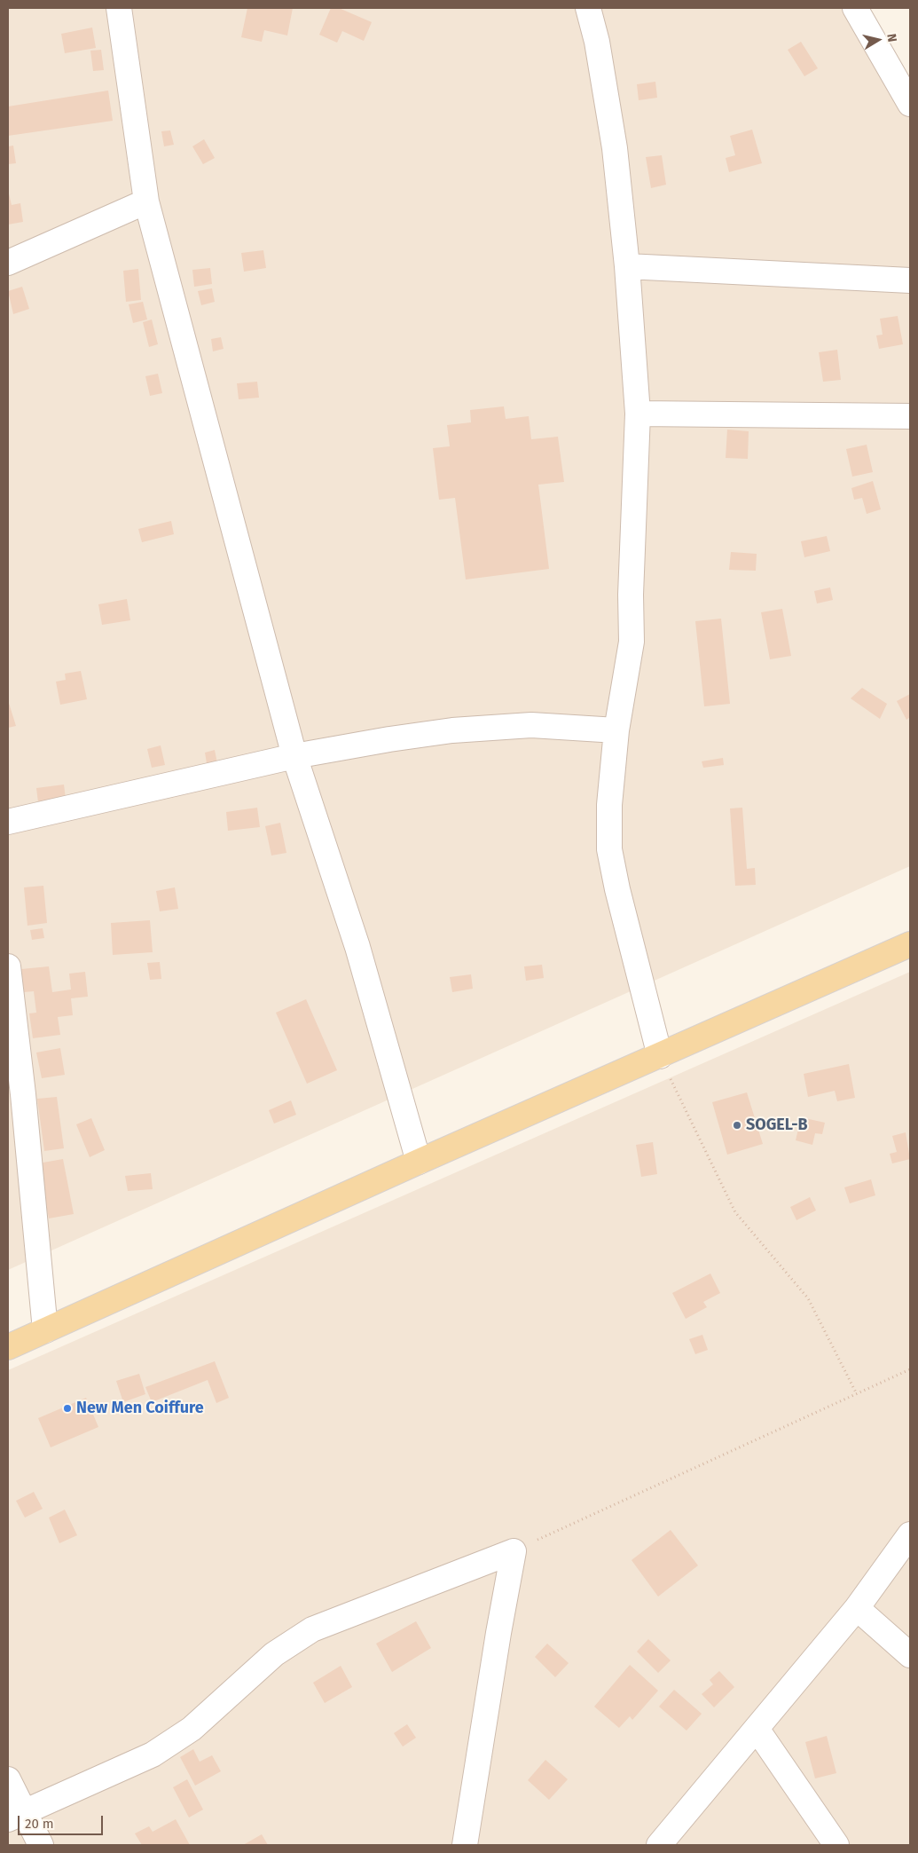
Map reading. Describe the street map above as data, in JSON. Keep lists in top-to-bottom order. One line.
{"places":["SOGEL-B","New Men Coiffure"],"scale_bar":"20 m","north":"right"}
